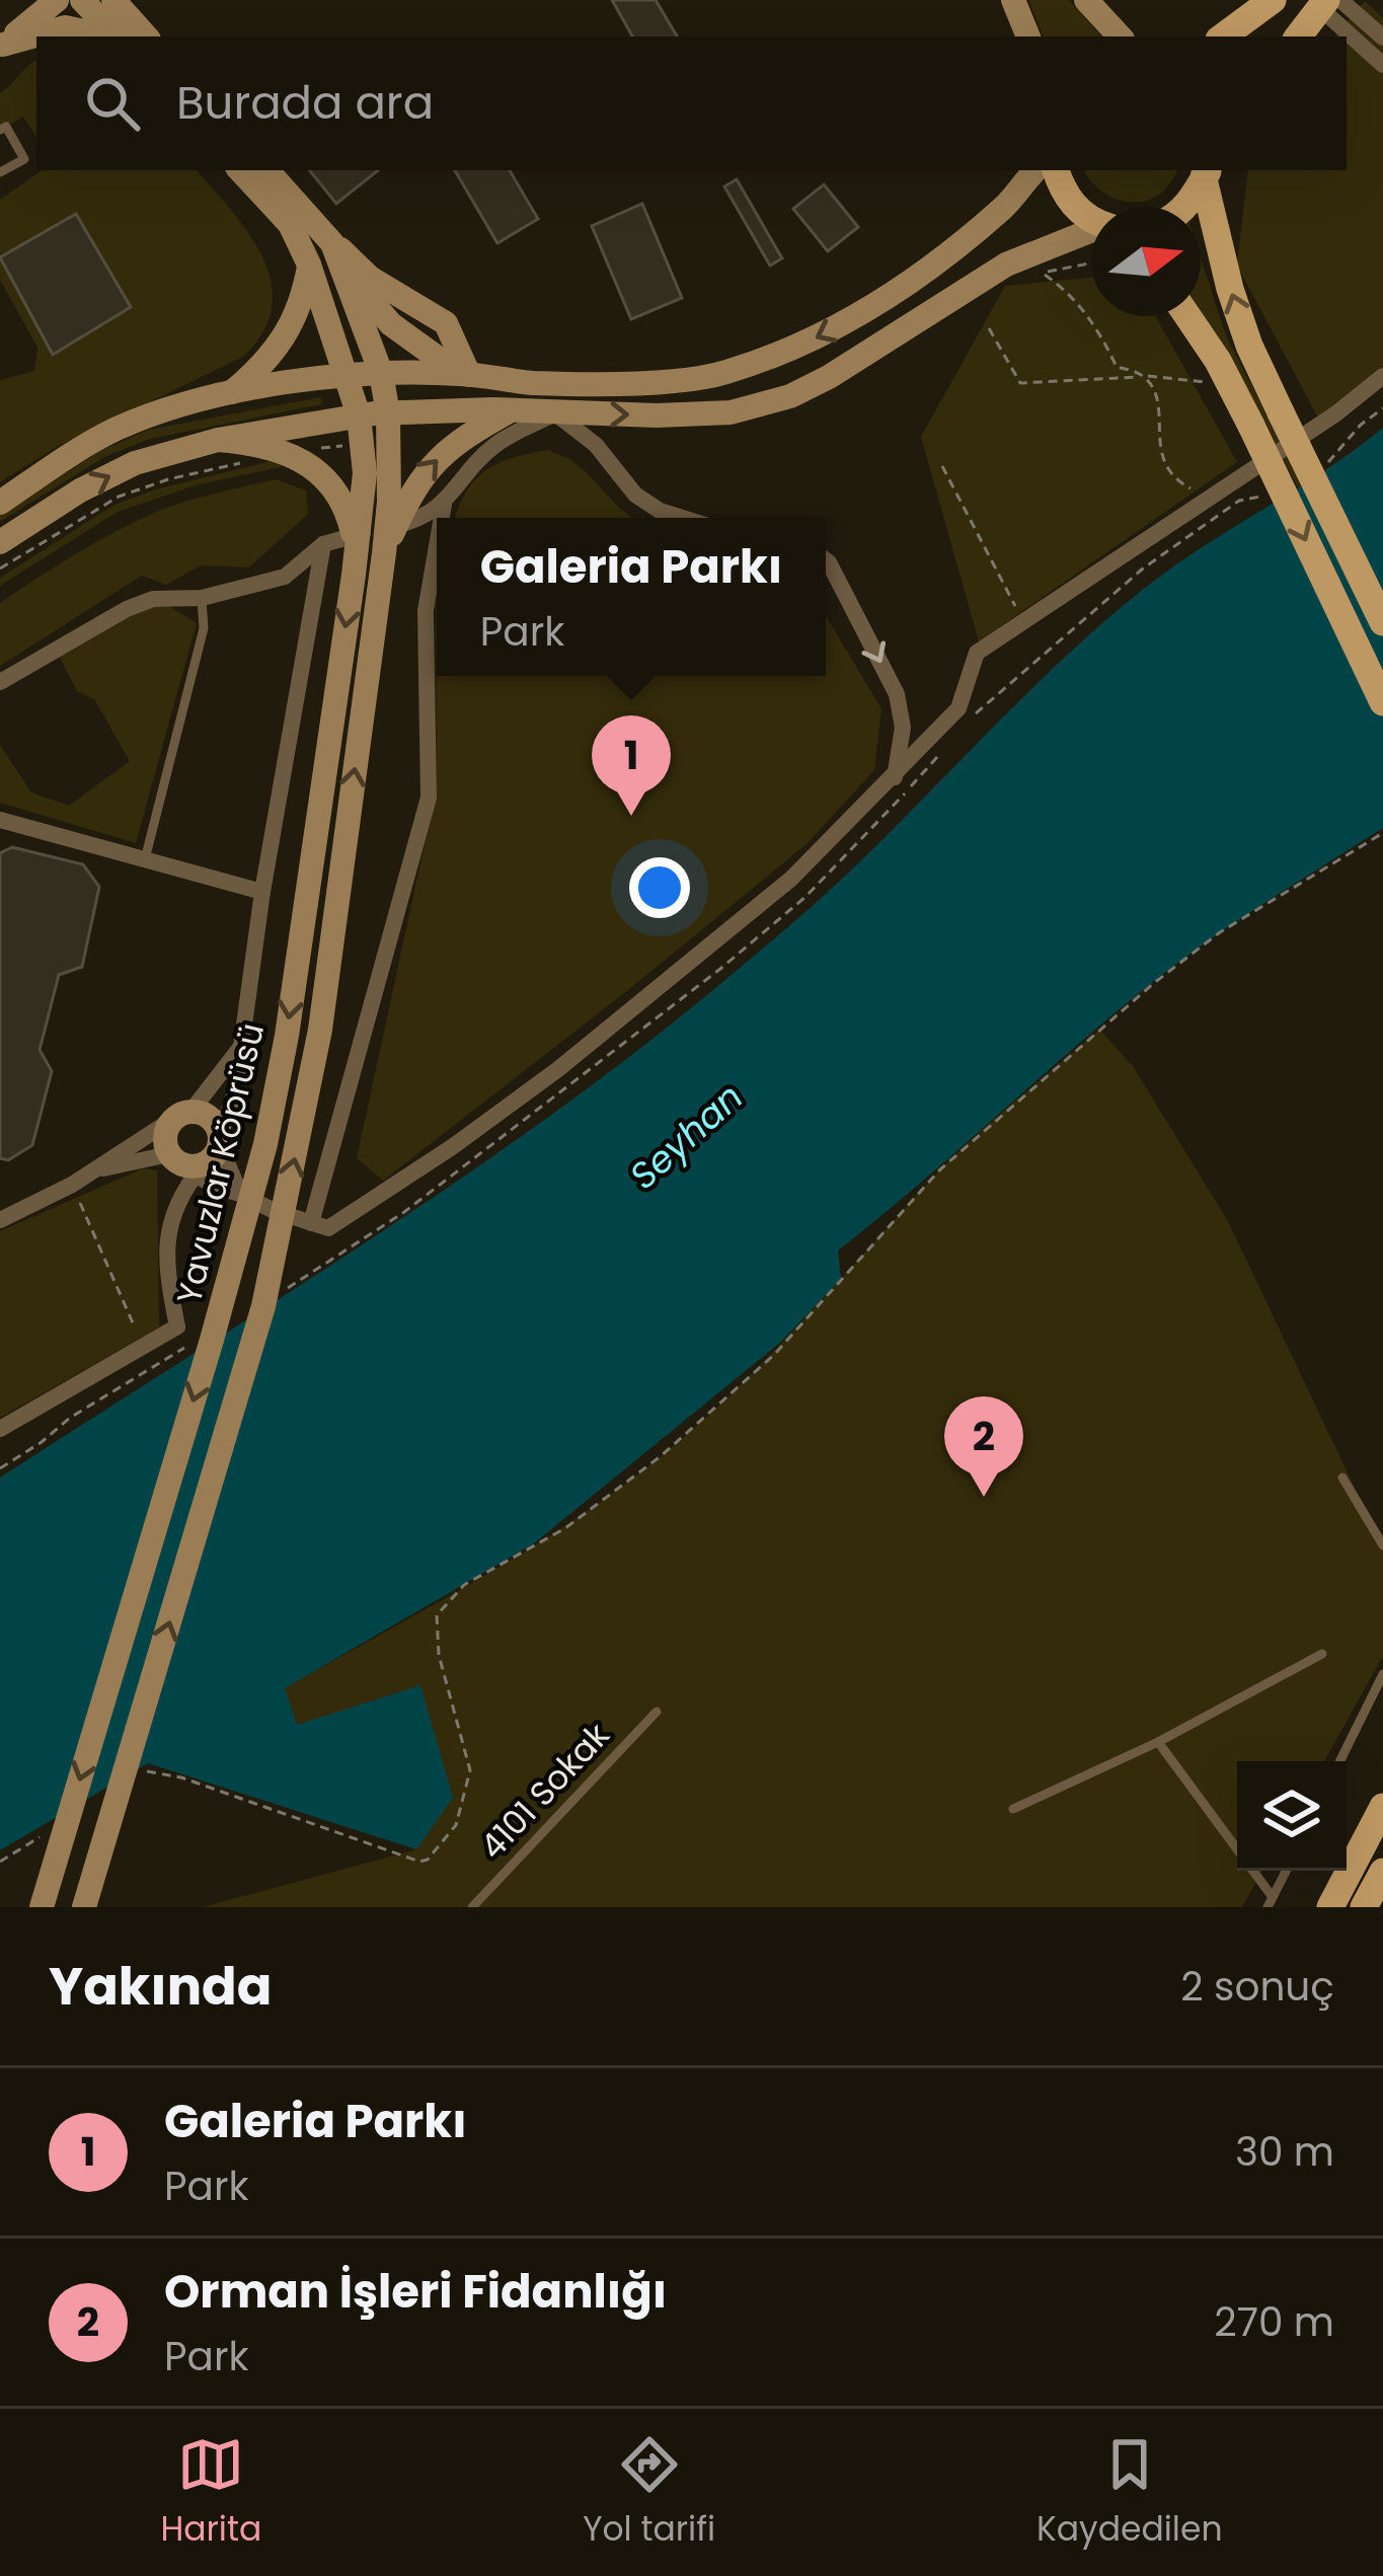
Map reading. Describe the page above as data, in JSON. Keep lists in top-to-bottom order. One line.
{"streets":{"main road":["Yavuzlar Köprüsü"],"lane":["4101 Sokak"]},"water":["Seyhan"],"north":"right","page":{"search":"Burada ara","popup":["Galeria Parkı","Park"],"pins":["1","2"],"heading":["Yakında","2 sonuç"],"list":[{"mark":"1","name":"Galeria Parkı","note":"Park","value":"30 m"},{"mark":"2","name":"Orman İşleri Fidanlığı","note":"Park","value":"270 m"}],"nav":["Harita","Yol tarifi","Kaydedilen"]}}
